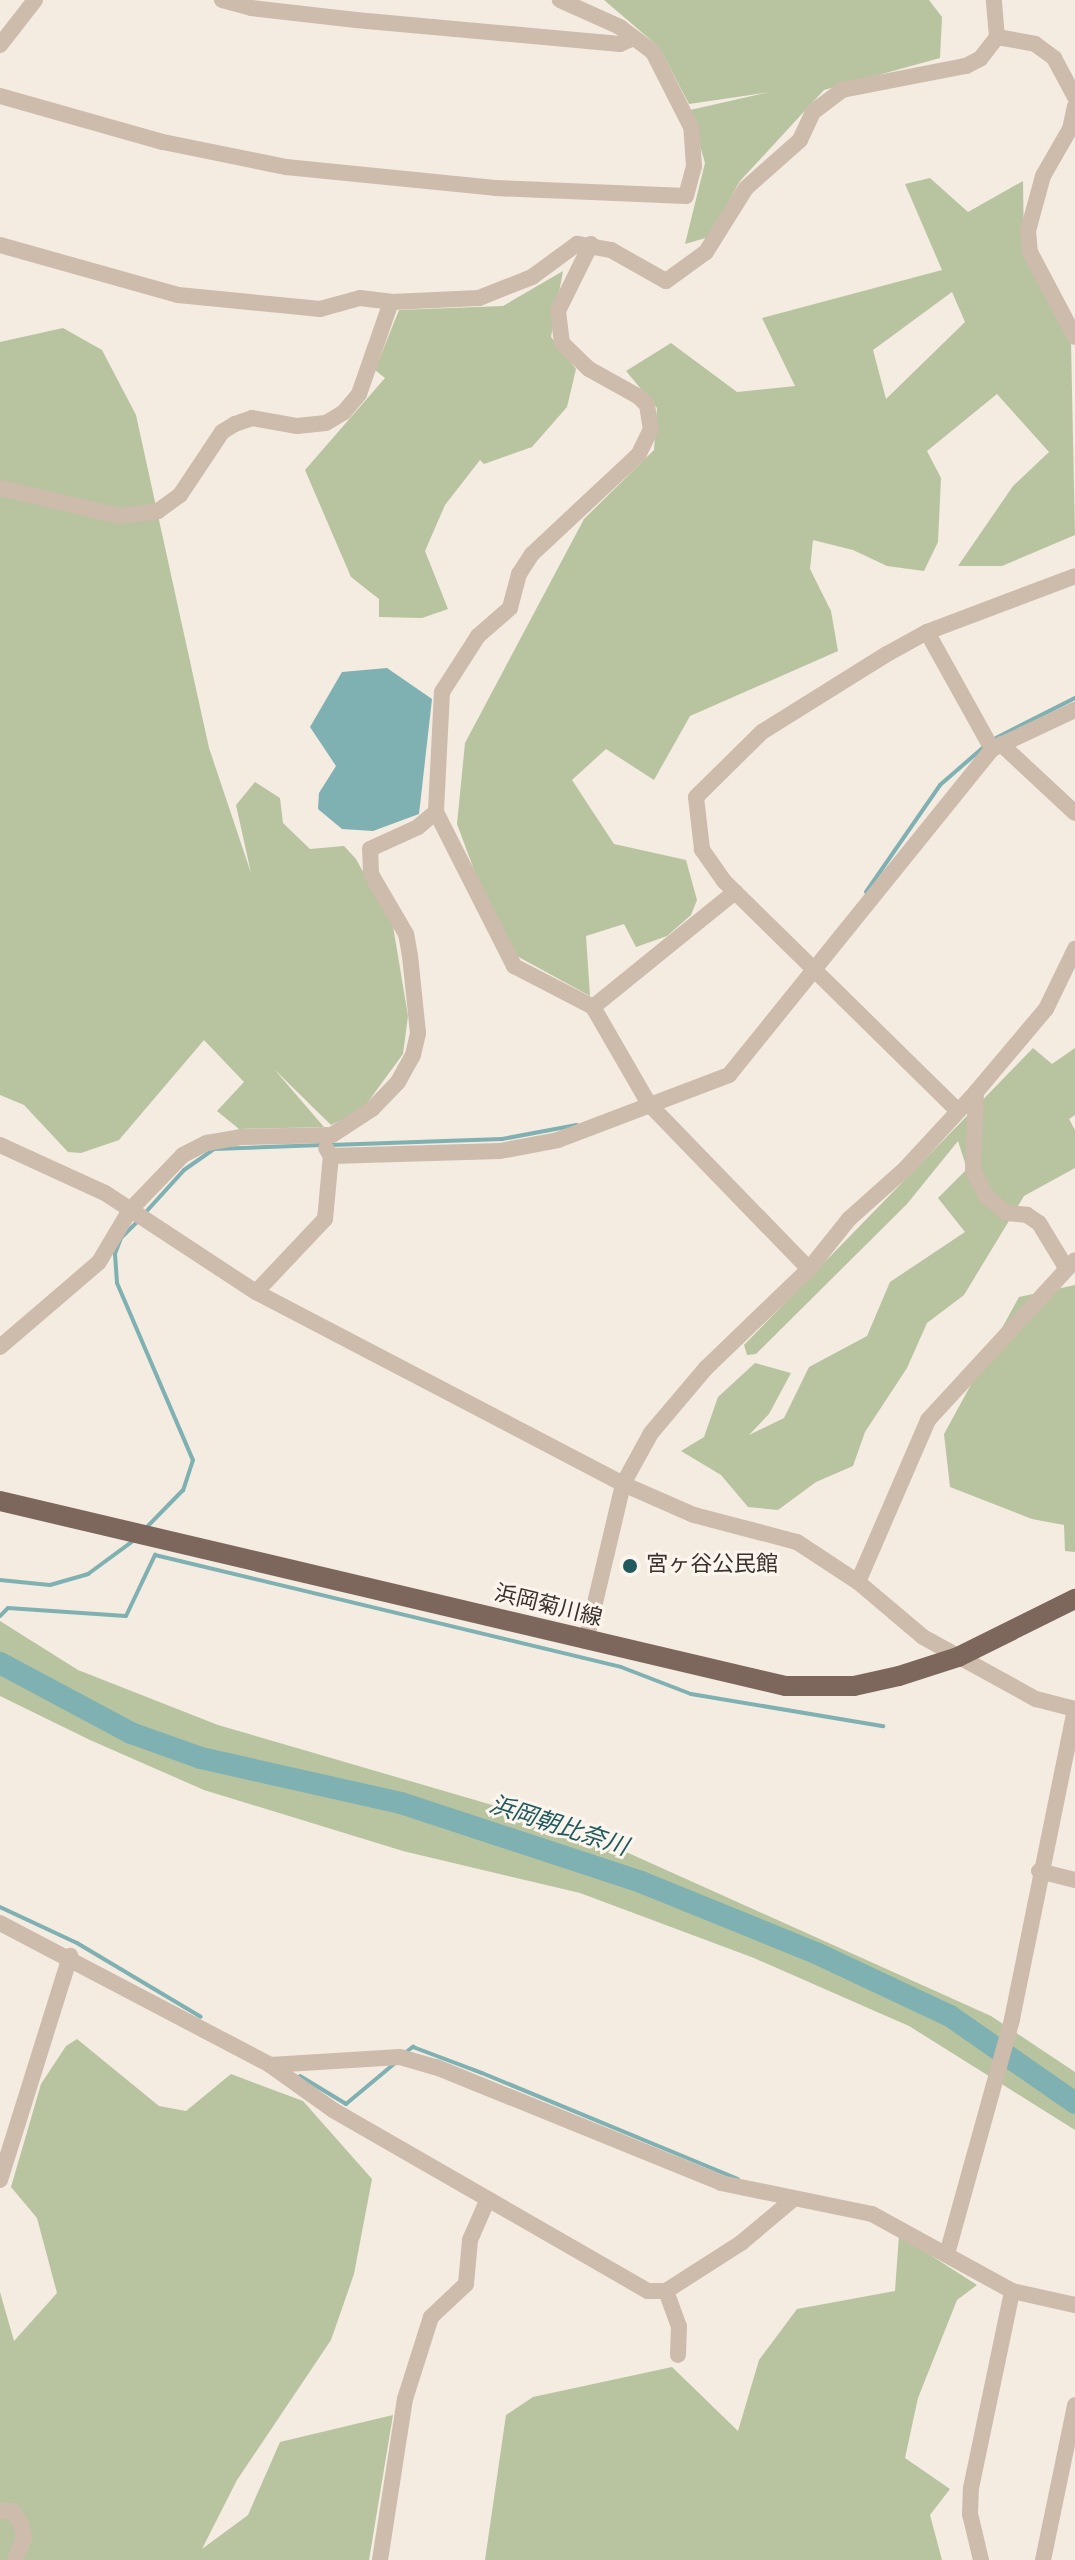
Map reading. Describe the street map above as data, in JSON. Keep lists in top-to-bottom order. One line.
{"streets":{"main road":["浜岡菊川線"]},"water":["浜岡朝比奈川"],"places":["宮ヶ谷公民館"]}
